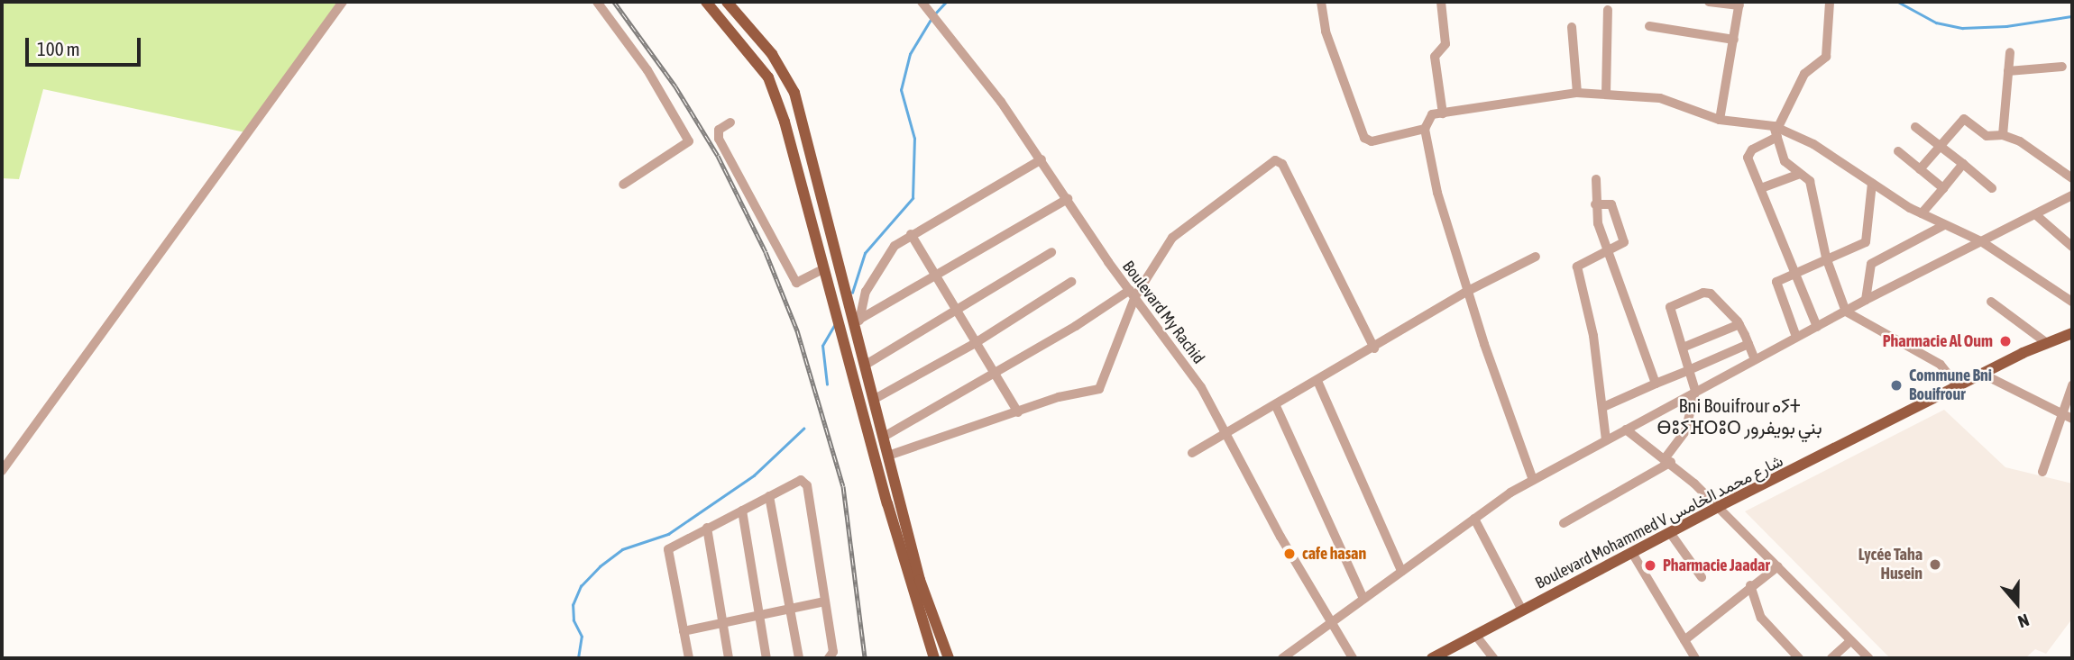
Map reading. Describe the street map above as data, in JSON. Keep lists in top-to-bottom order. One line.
{"streets":{"main road":["Boulevard Mohammed V شارع محمد الخامس"],"street":["Boulevard My Rachid"]},"districts":["Bni Bouifrour ⴰⵢⵜ ⴱⵓⵢⴼⵔⵓⵔ بني بويفرور"],"places":["Pharmacie Al Oum","Commune Bni Bouifrour","cafe hasan","Lycée Taha Husein","Pharmacie Jaadar"],"scale_bar":"100 m","north":"bottom"}
